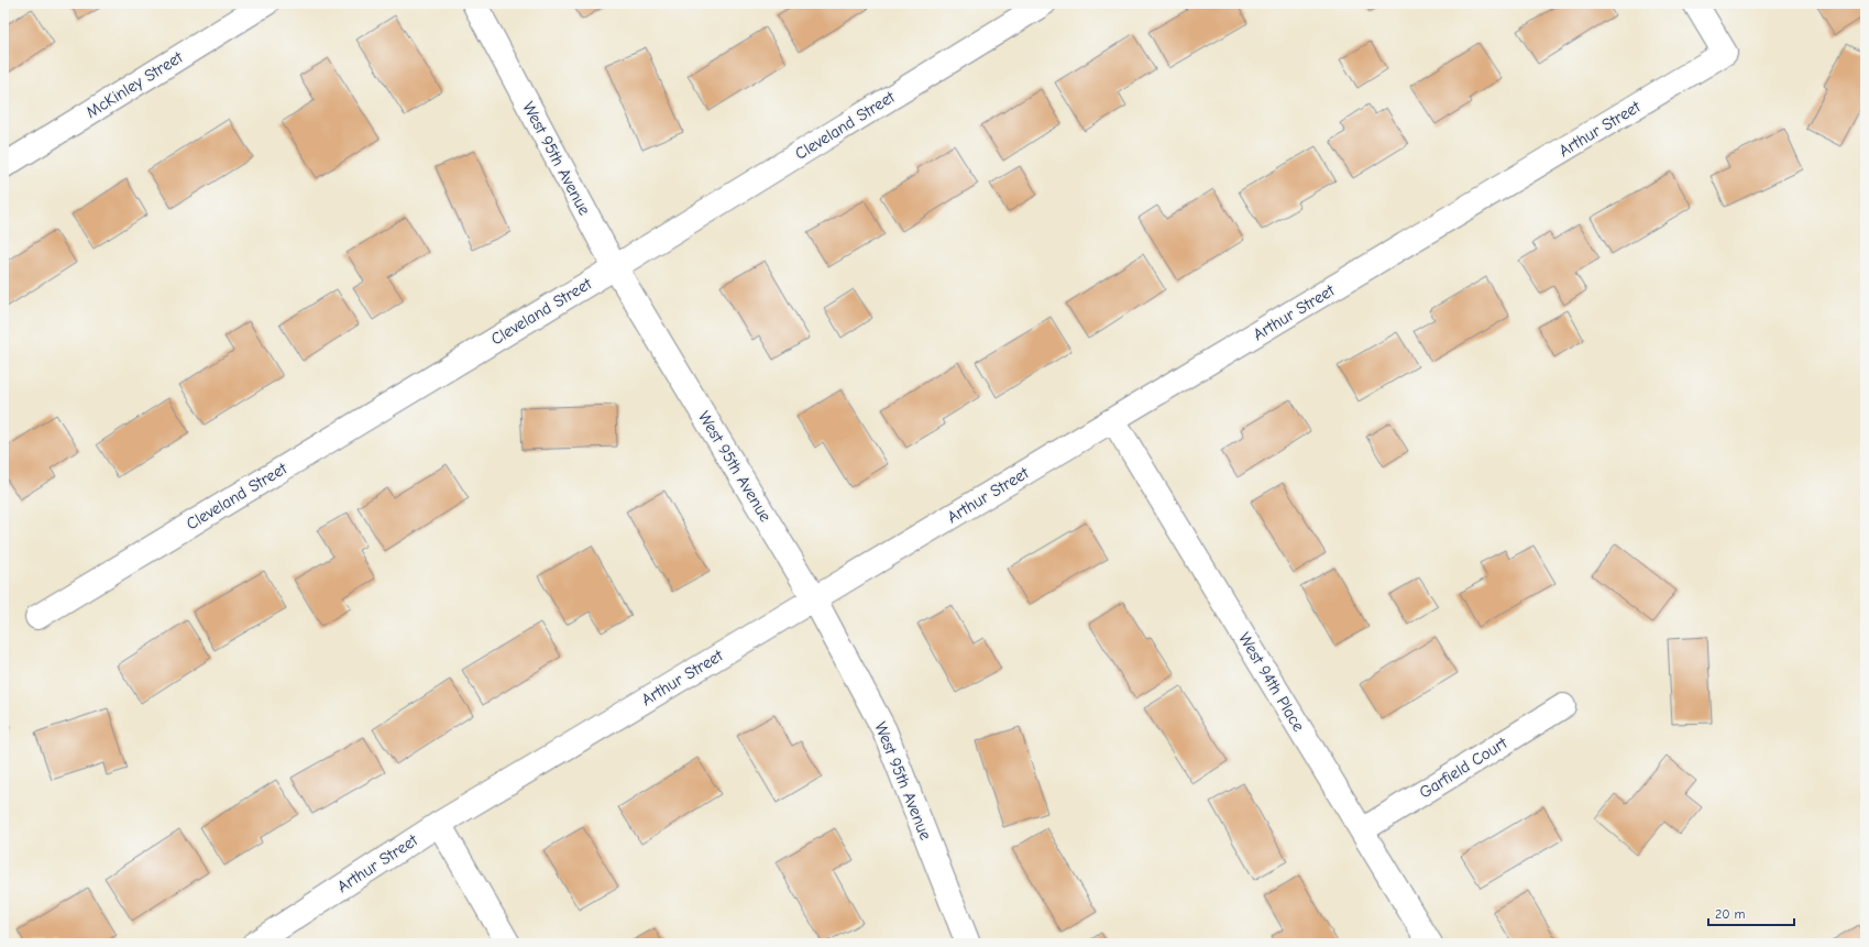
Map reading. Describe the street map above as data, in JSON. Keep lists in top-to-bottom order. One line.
{"streets":{"street":["McKinley Street","Cleveland Street","Arthur Street","West 95th Avenue","West 94th Place","Garfield Court"]},"crossings":[["Cleveland Street","West 95th Avenue"],["Arthur Street","West 95th Avenue"],["Arthur Street","West 94th Place"],["West 94th Place","Garfield Court"]],"scale_bar":"20 m"}
